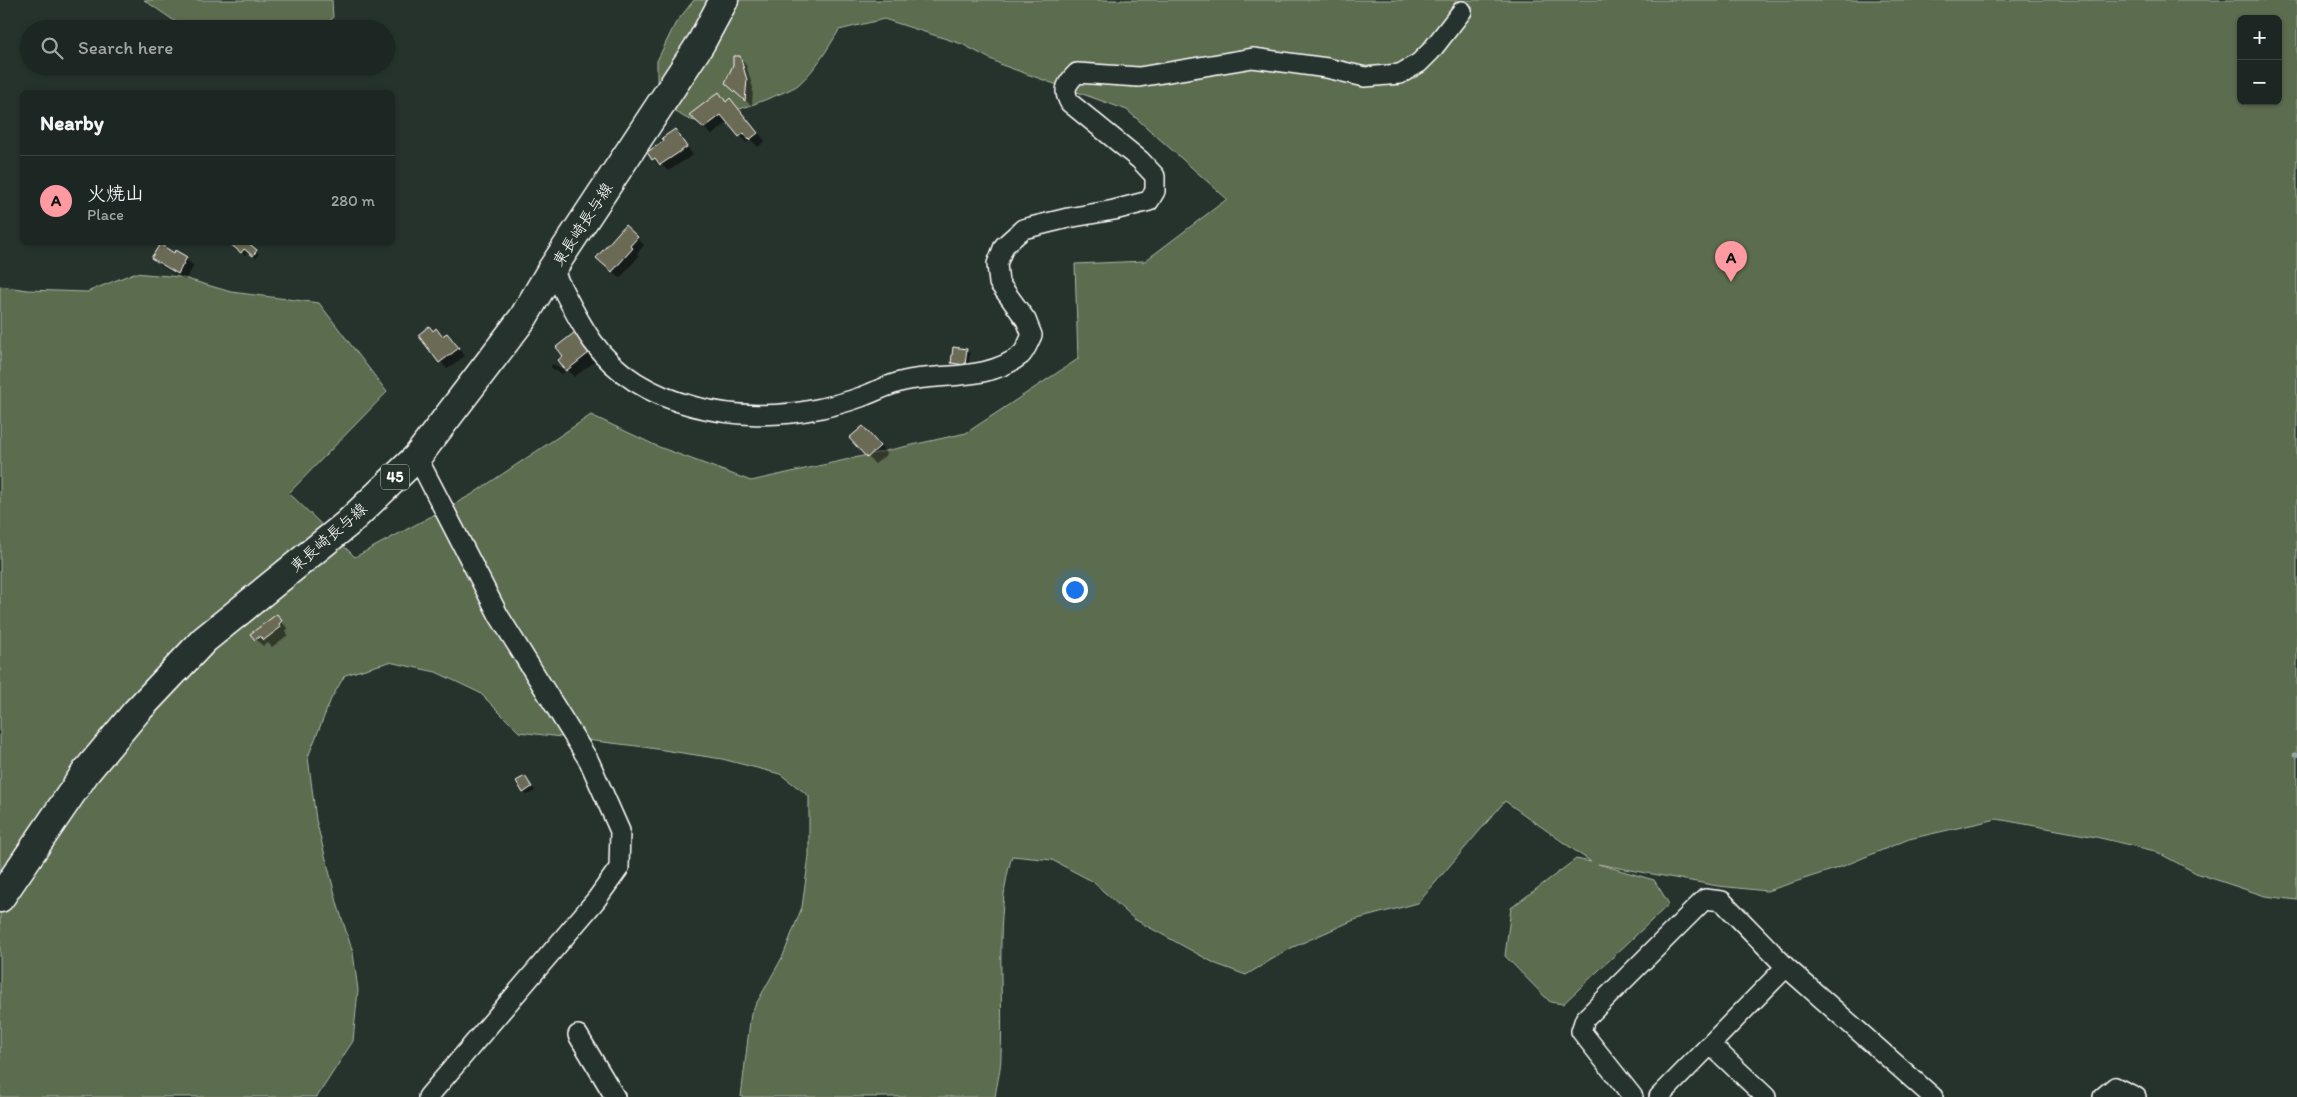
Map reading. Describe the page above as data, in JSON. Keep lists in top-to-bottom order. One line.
{"streets":{"main road":["東長崎長与線","45"]},"page":{"map_buttons":["+","−"],"search":"Search here","heading":"Nearby","list":[{"mark":"A","name":"火焼山","note":"Place","value":"280 m"}],"pins":"A"}}
